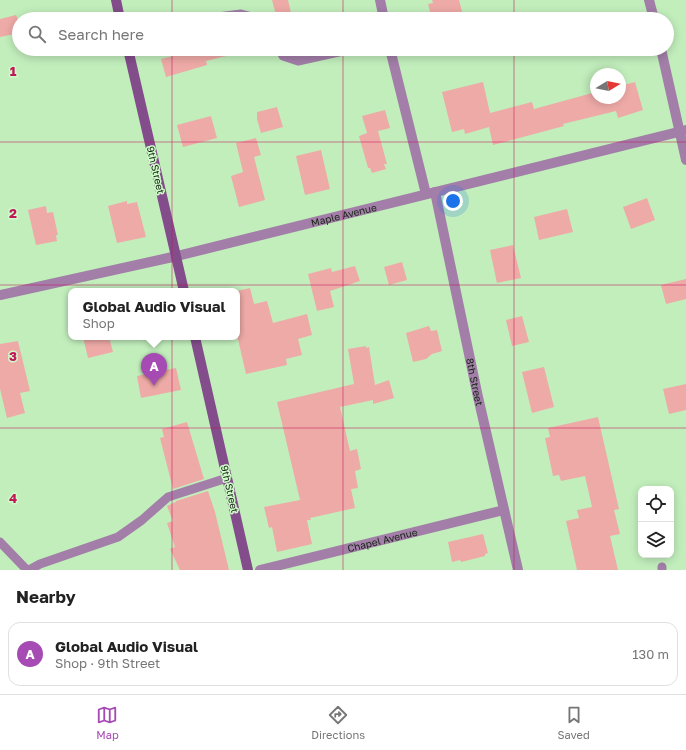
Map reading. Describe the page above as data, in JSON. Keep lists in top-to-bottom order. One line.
{"streets":{"main road":["9th Street"],"street":["Maple Avenue","8th Street","Chapel Avenue"]},"crossings":[["9th Street","Maple Avenue"],["Maple Avenue","8th Street"],["8th Street","Chapel Avenue"]],"north":"right","page":{"search":"Search here","popup":["Global Audio Visual","Shop"],"pins":"A","heading":"Nearby","list":[{"mark":"A","name":"Global Audio Visual","note":"Shop · 9th Street","value":"130 m"}],"nav":["Map","Directions","Saved"]},"grid":{"rows":["1","2","3","4"]}}
